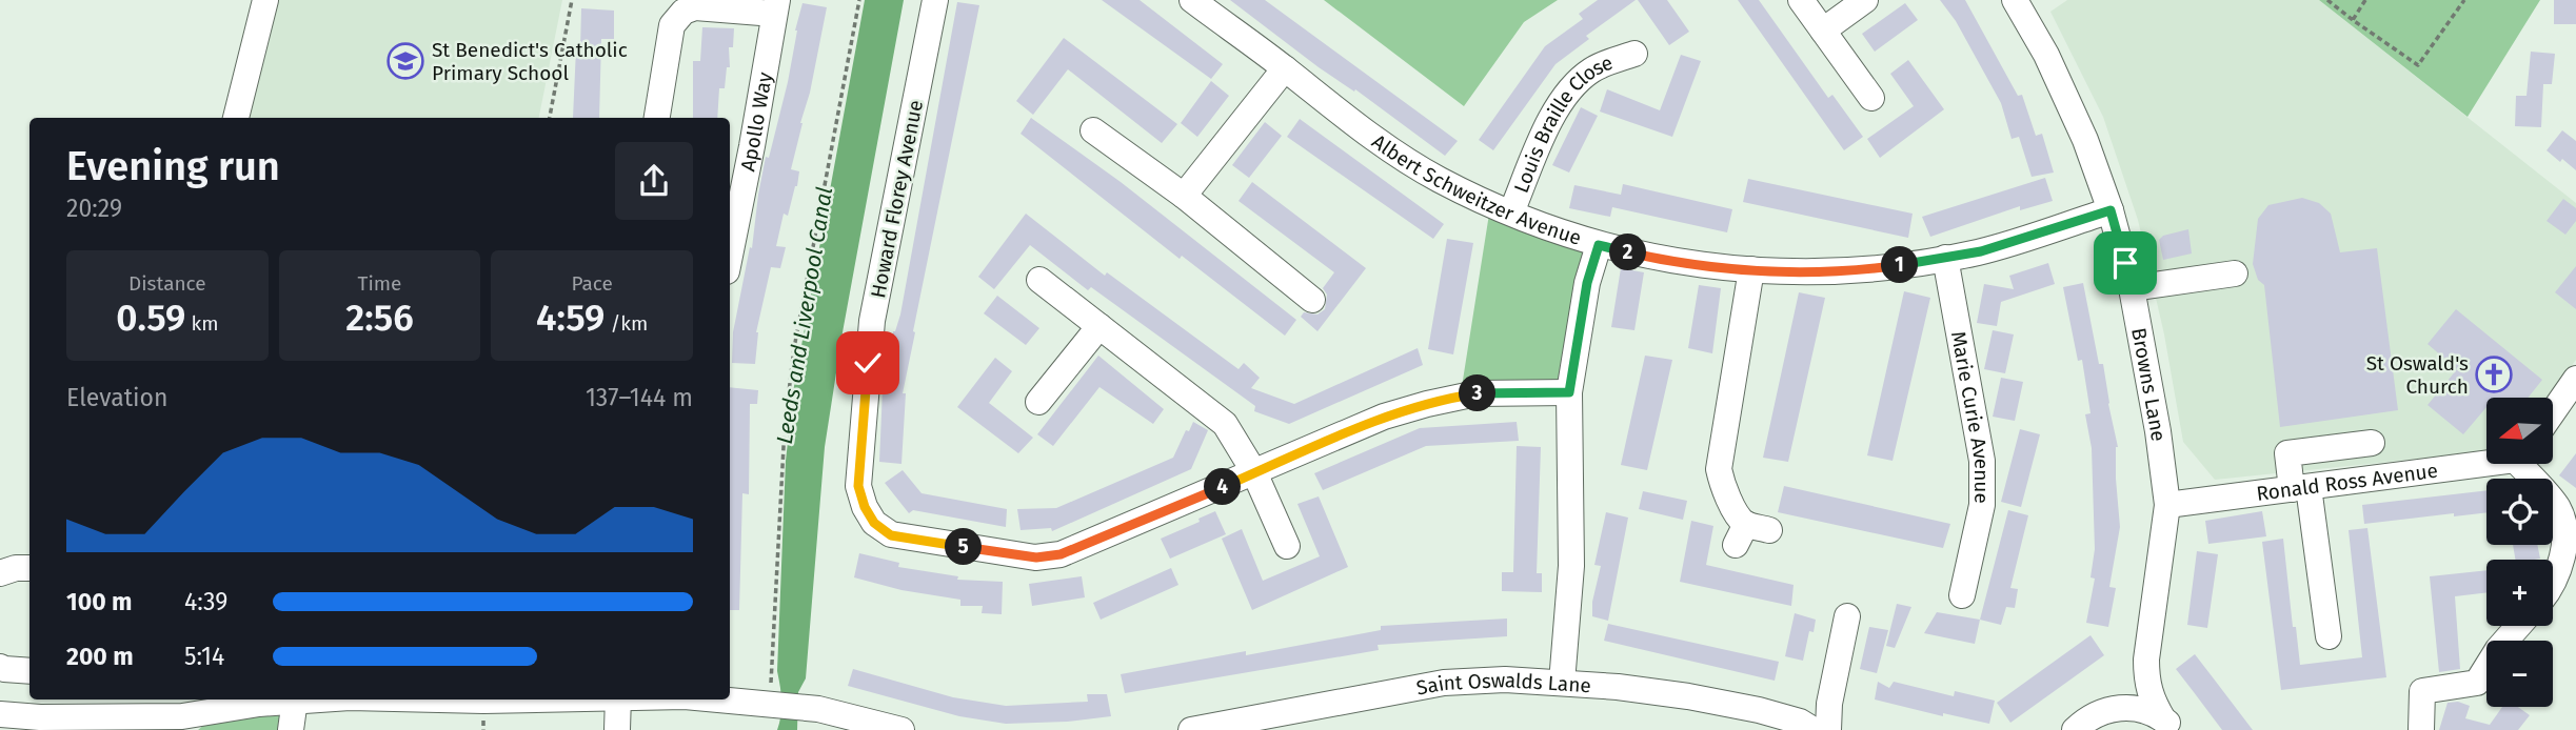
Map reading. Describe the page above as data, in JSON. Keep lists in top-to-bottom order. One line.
{"streets":{"street":["Apollo Way","Louis Braille Close","Albert Schweitzer Avenue","Howard Florey Avenue","Browns Lane","Marie Curie Avenue","Ronald Ross Avenue","Saint Oswalds Lane"]},"crossings":[["Louis Braille Close","Albert Schweitzer Avenue"],["Albert Schweitzer Avenue","Browns Lane"],["Albert Schweitzer Avenue","Marie Curie Avenue"],["Browns Lane","Ronald Ross Avenue"]],"water":["Leeds and Liverpool Canal"],"places":{"school or university":["St Benedict's Catholic Primary School"],"church":["St Oswald's Church"]},"north":"left","page":{"heading":["Evening run","20:29"],"pins":["2","1","3","4","5"],"stats":[["Distance","0.59 km"],["Time","2:56"],["Pace","4:59 /km"]],"chart":["Elevation","137–144 m"],"map_buttons":["+","−"],"list":[{"name":"100 m","note":"4:39"},{"name":"200 m","note":"5:14"}]}}
